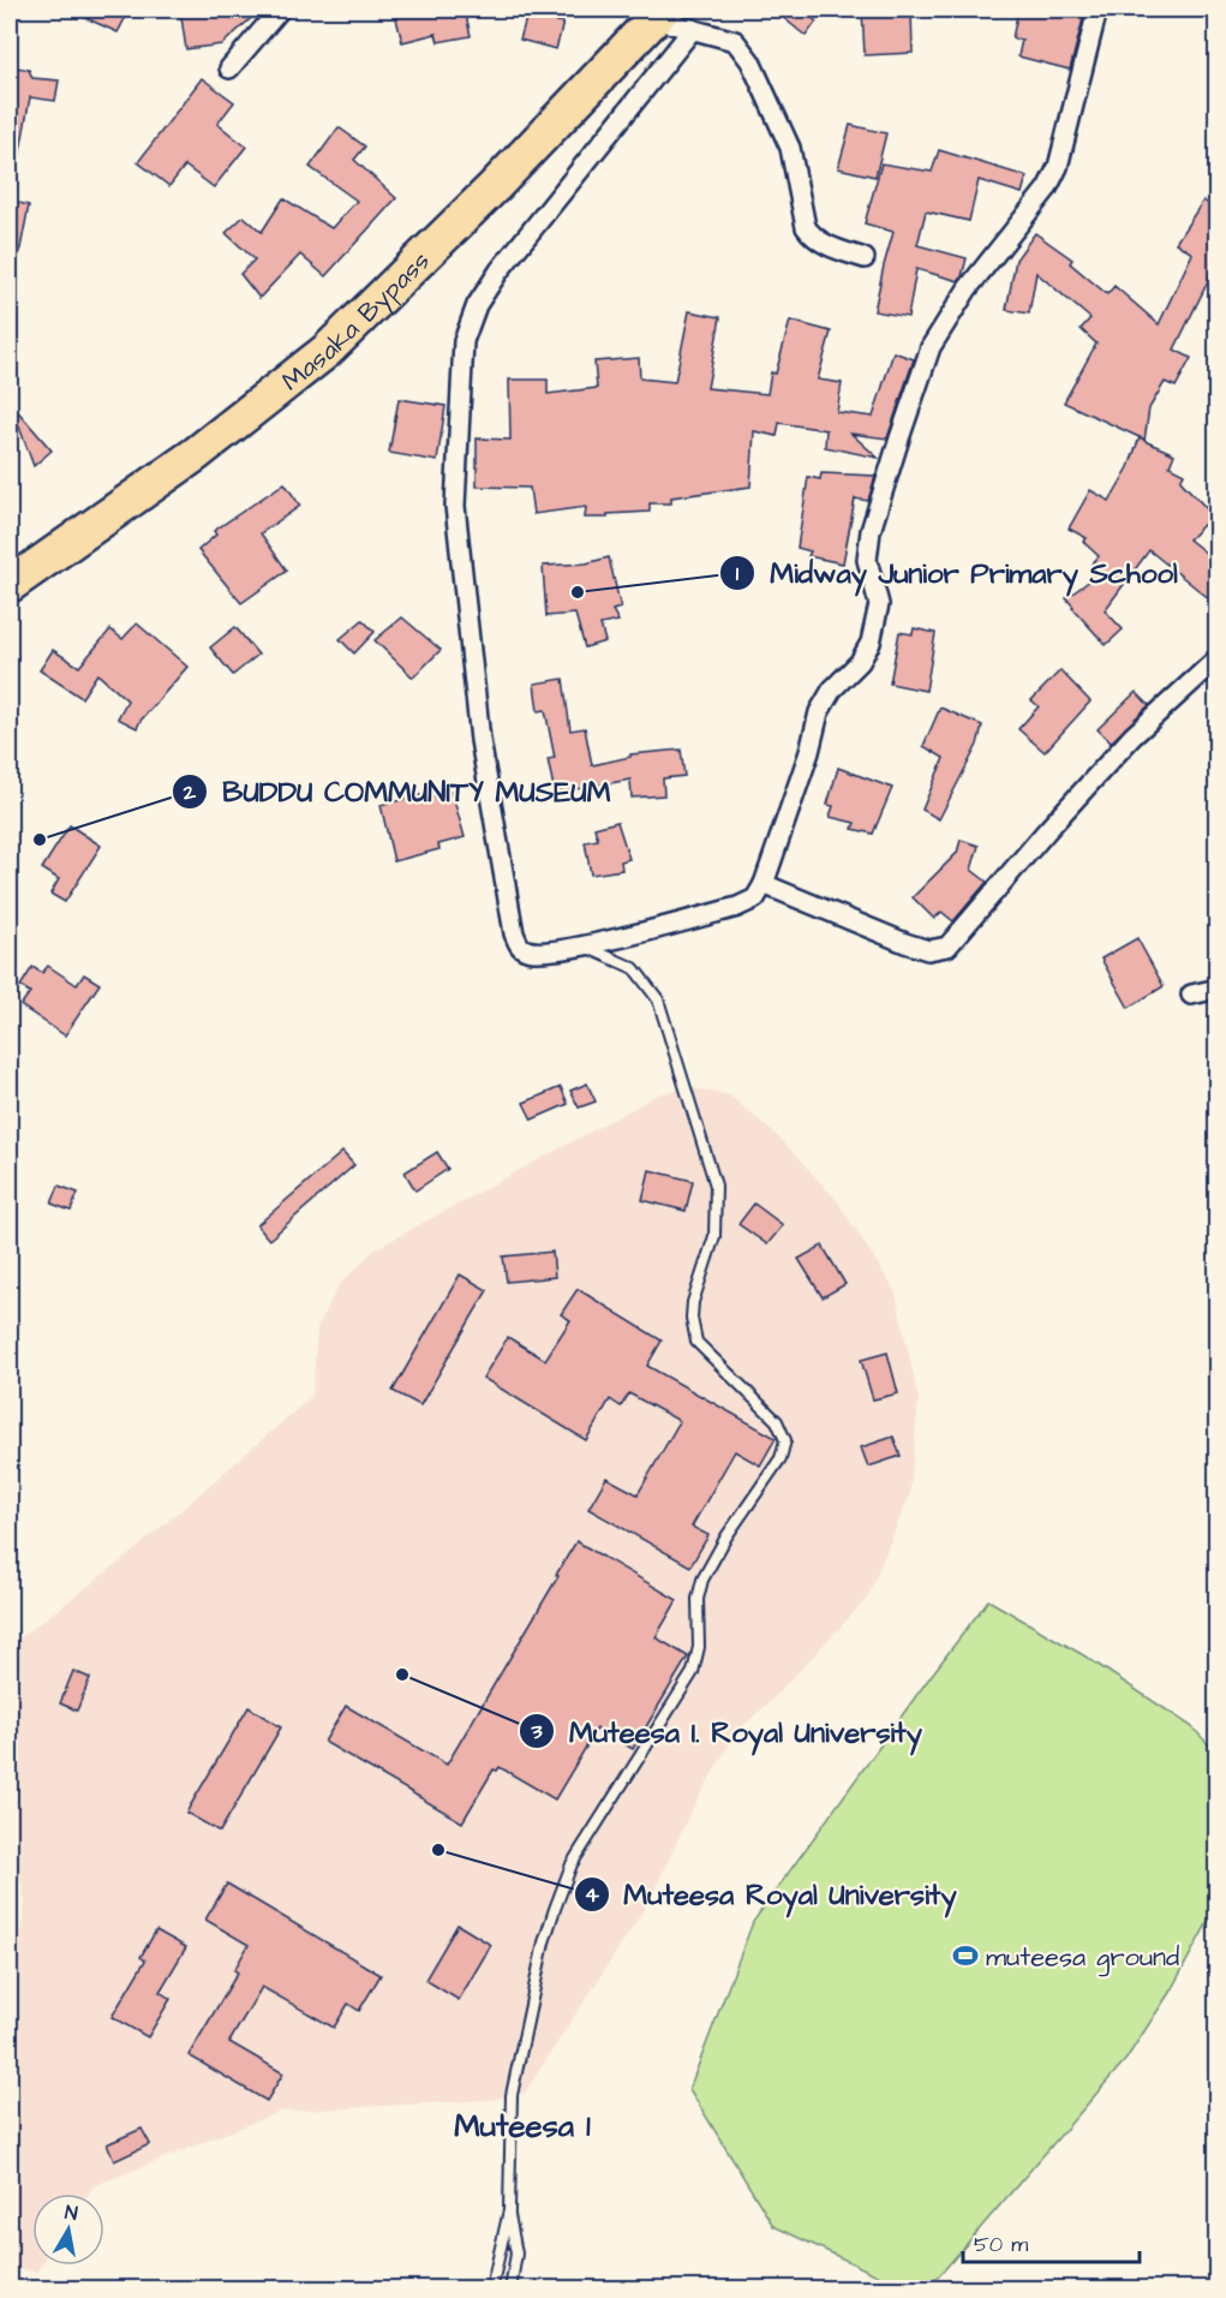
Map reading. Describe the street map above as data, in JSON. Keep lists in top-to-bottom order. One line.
{"streets":{"highway":["Masaka Bypass"]},"districts":["Muteesa 1"],"places":{"other":["Midway Junior Primary School","BUDDU COMMUNITY MUSEUM","Muteesa I. Royal University","Muteesa Royal University"],"sports":["muteesa ground"]},"scale_bar":"50 m","north":"top"}
